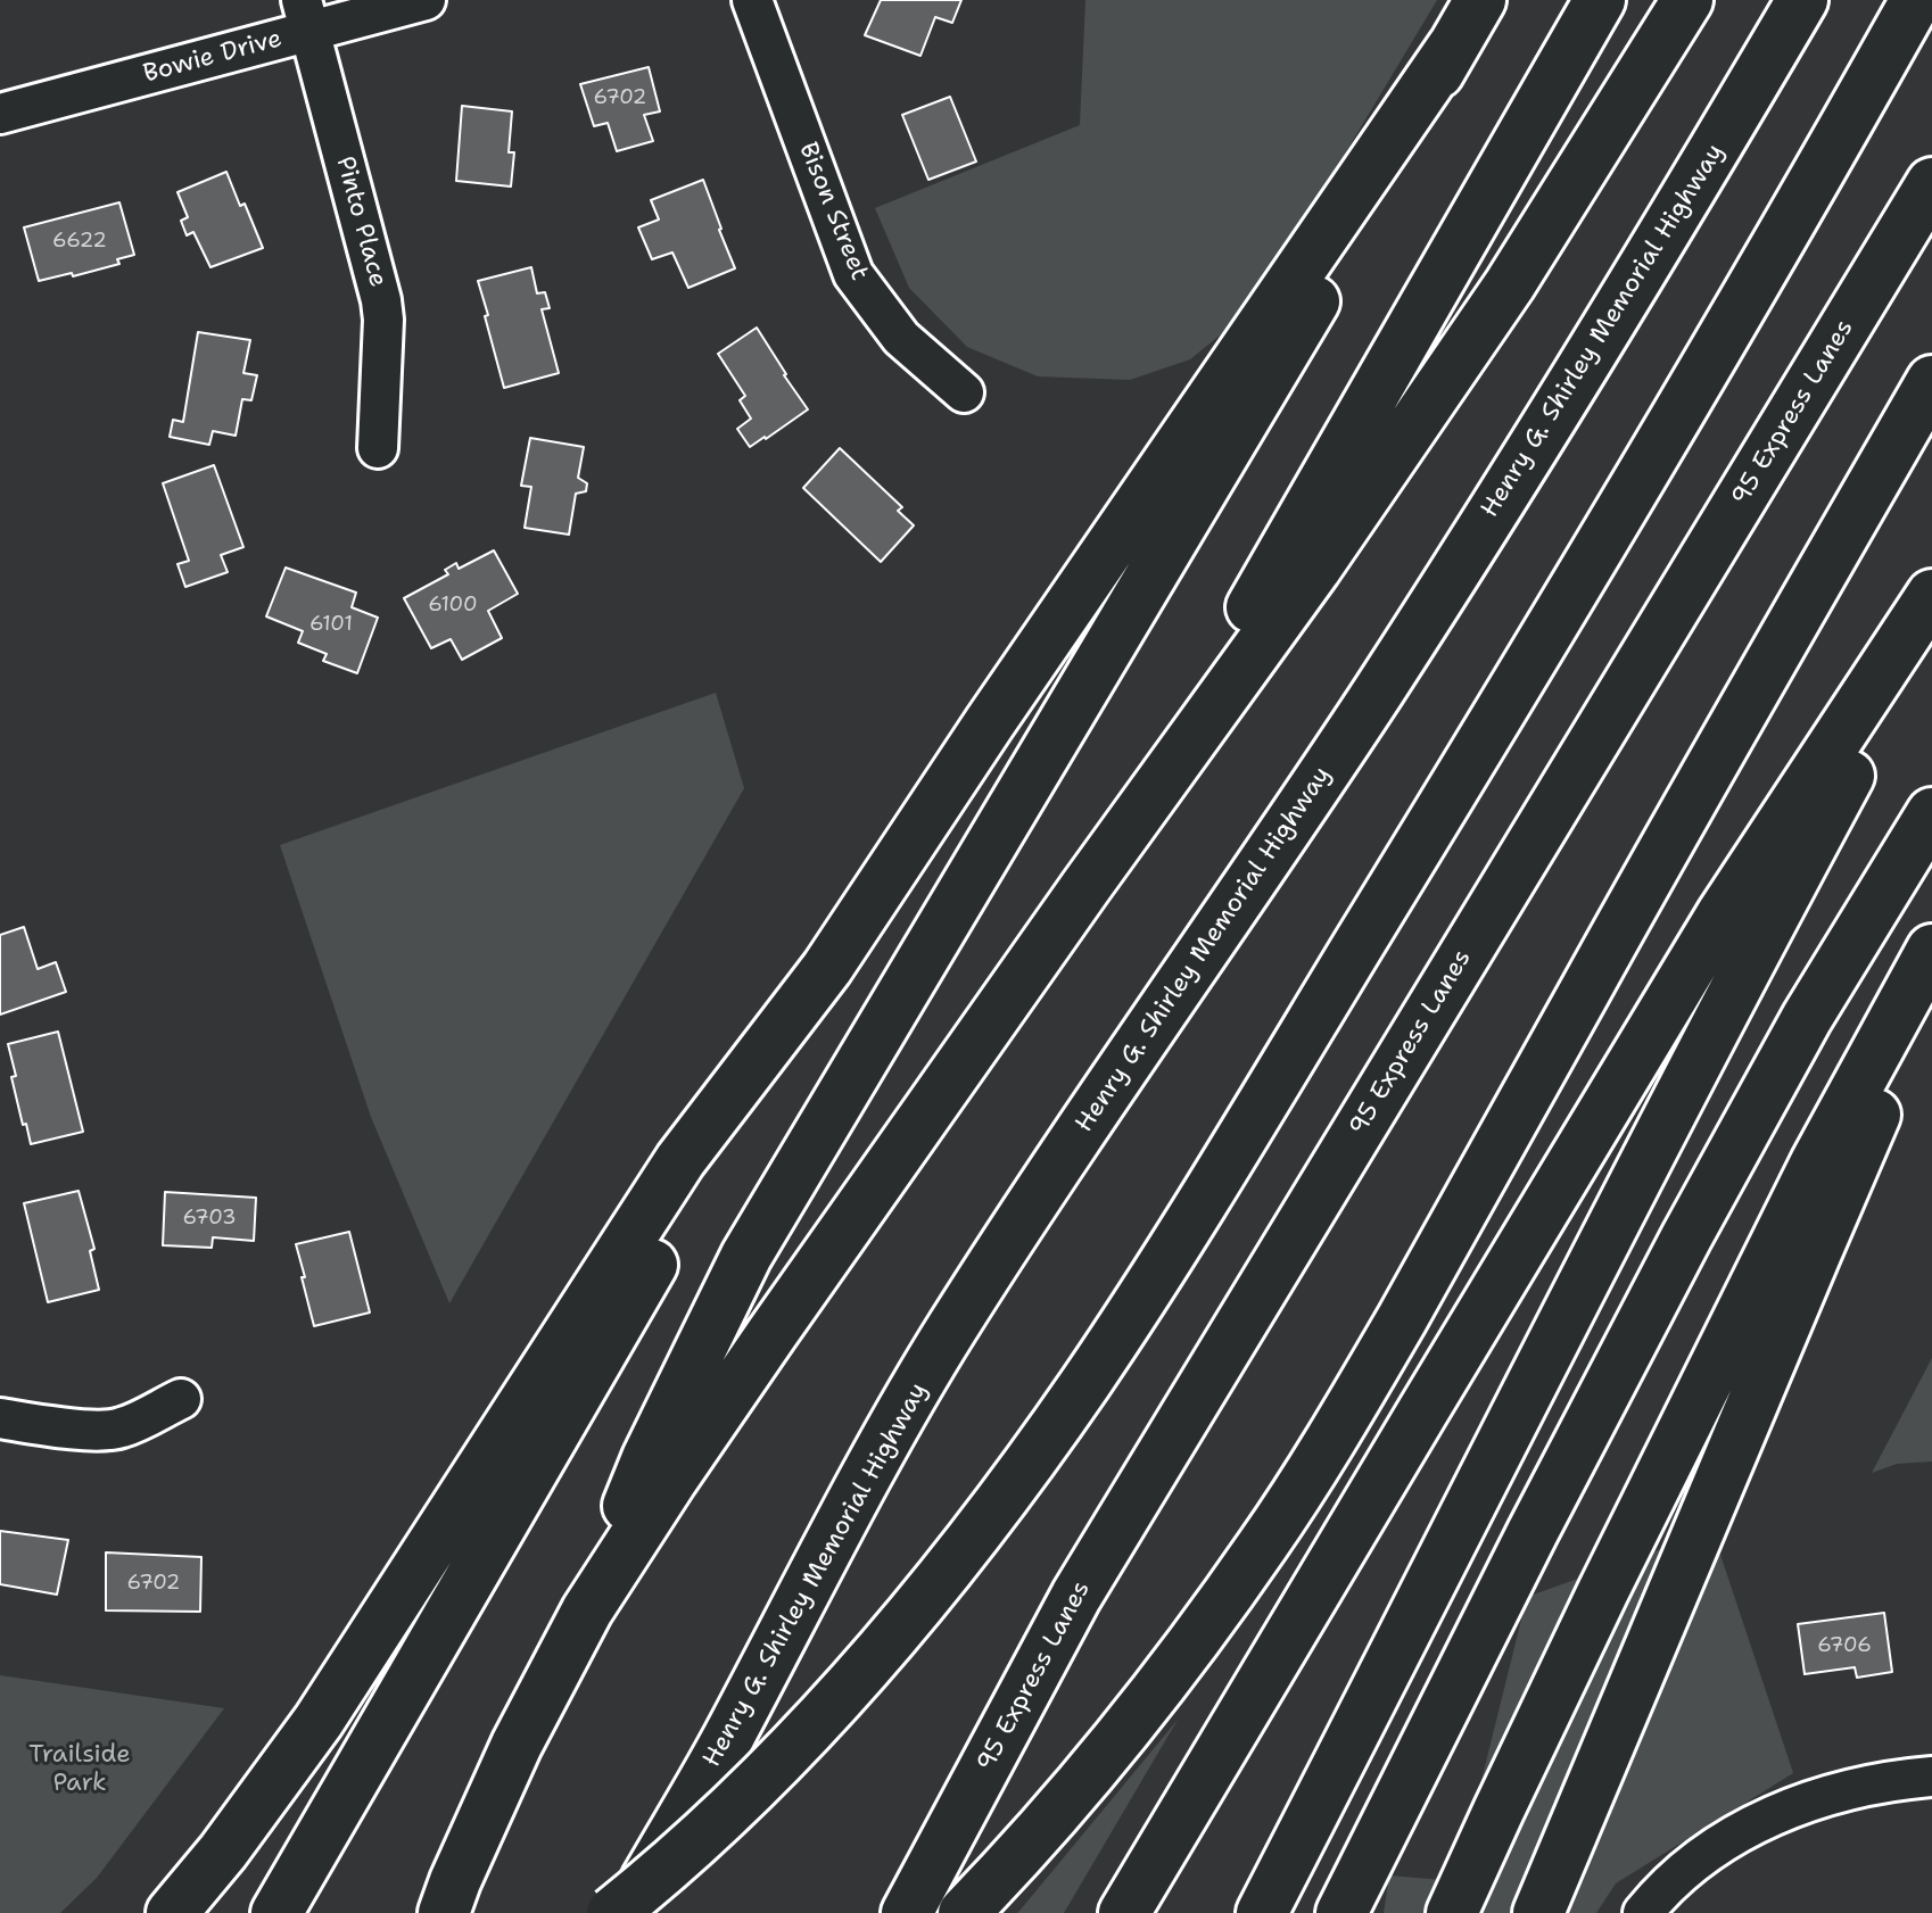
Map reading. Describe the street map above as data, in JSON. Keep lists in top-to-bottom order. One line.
{"streets":{"highway":["Henry G. Shirley Memorial Highway","95 Express Lanes"],"street":["Bowie Drive","Bison Street","Pinto Place"]},"crossings":[["Bowie Drive","Pinto Place"]],"parks":["Trailside Park"],"house_numbers":["6702","6622","6100","6101","6703","6702","6706"]}
